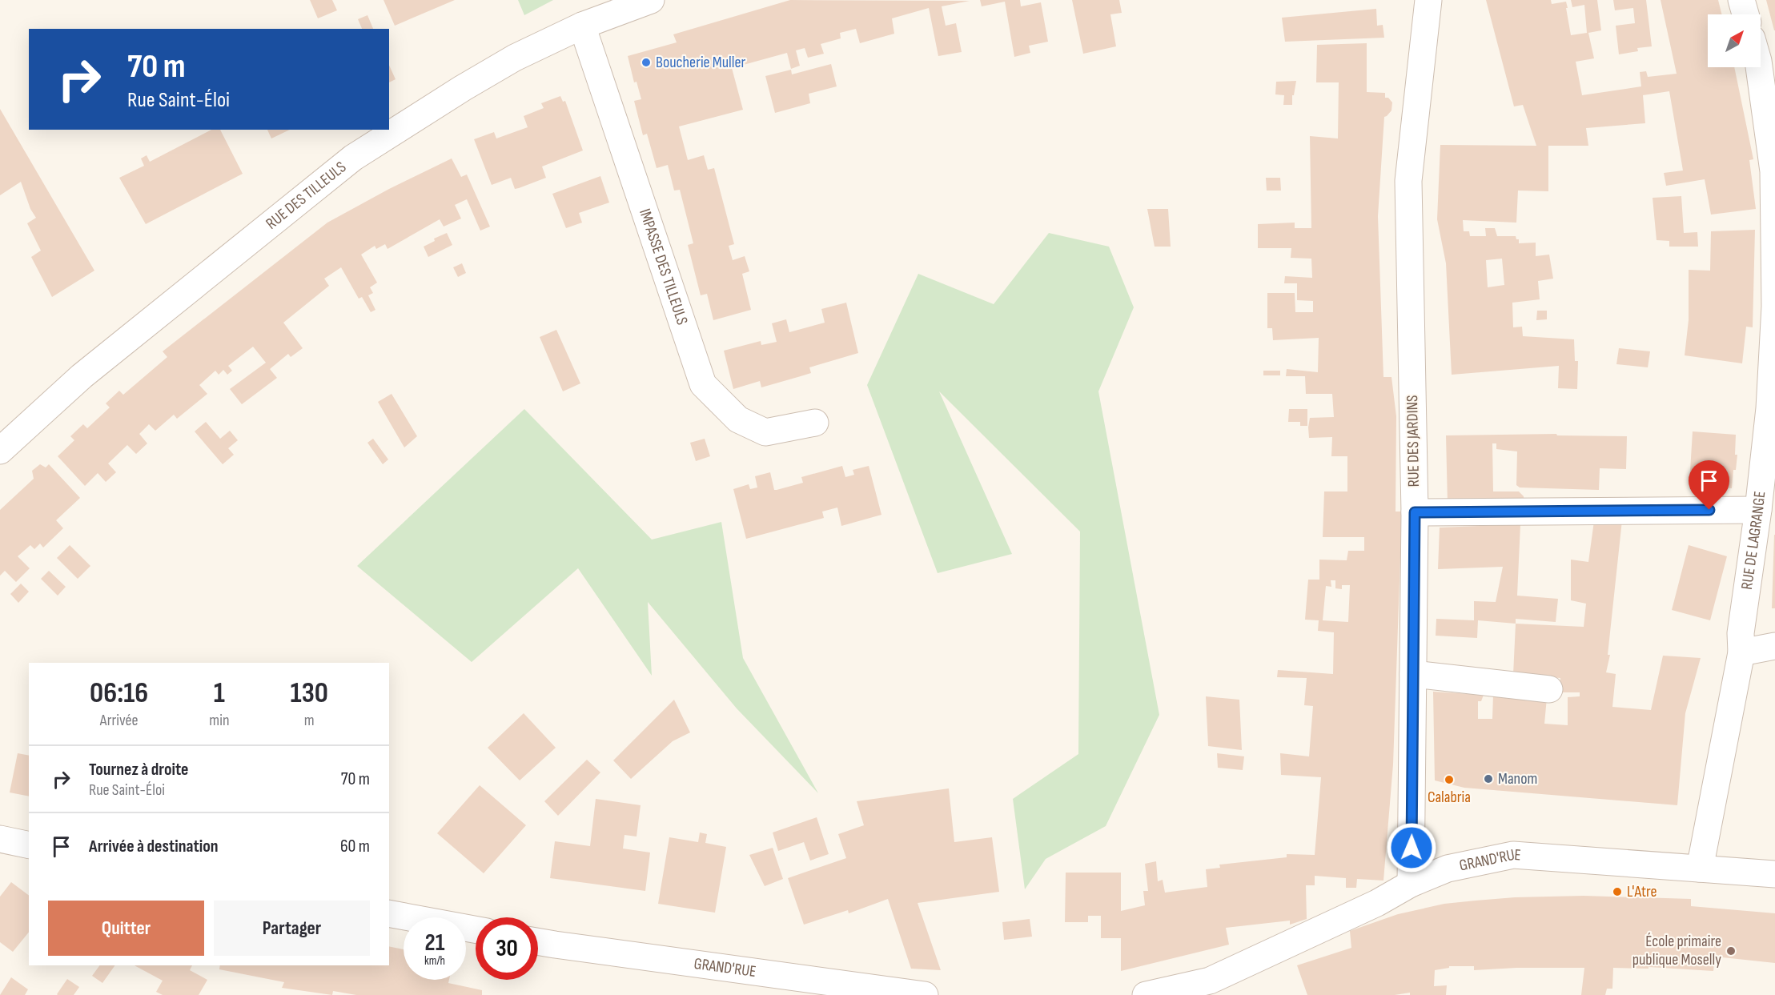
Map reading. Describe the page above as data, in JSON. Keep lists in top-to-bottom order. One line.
{"streets":{"street":["RUE DES TILLEULS","IMPASSE DES TILLEULS","RUE DES JARDINS","RUE DE LAGRANGE","GRAND'RUE"]},"crossings":[["RUE DES TILLEULS","IMPASSE DES TILLEULS"],["RUE DES JARDINS","GRAND'RUE"],["RUE DE LAGRANGE","GRAND'RUE"]],"places":["Boucherie Muller","Manom","Calabria","L'Atre","École primaire publique Moselly"],"north":"top right","page":{"turn":["70 m","Rue Saint-Éloi"],"eta":["06:16","Arrivée","1","min","130","m"],"list":[{"name":"Tournez à droite","note":"Rue Saint-Éloi","value":"70 m"},{"name":"Arrivée à destination","value":"60 m"}],"buttons":["Quitter","Partager"],"speed":"21 km/h","limit":"30"}}
